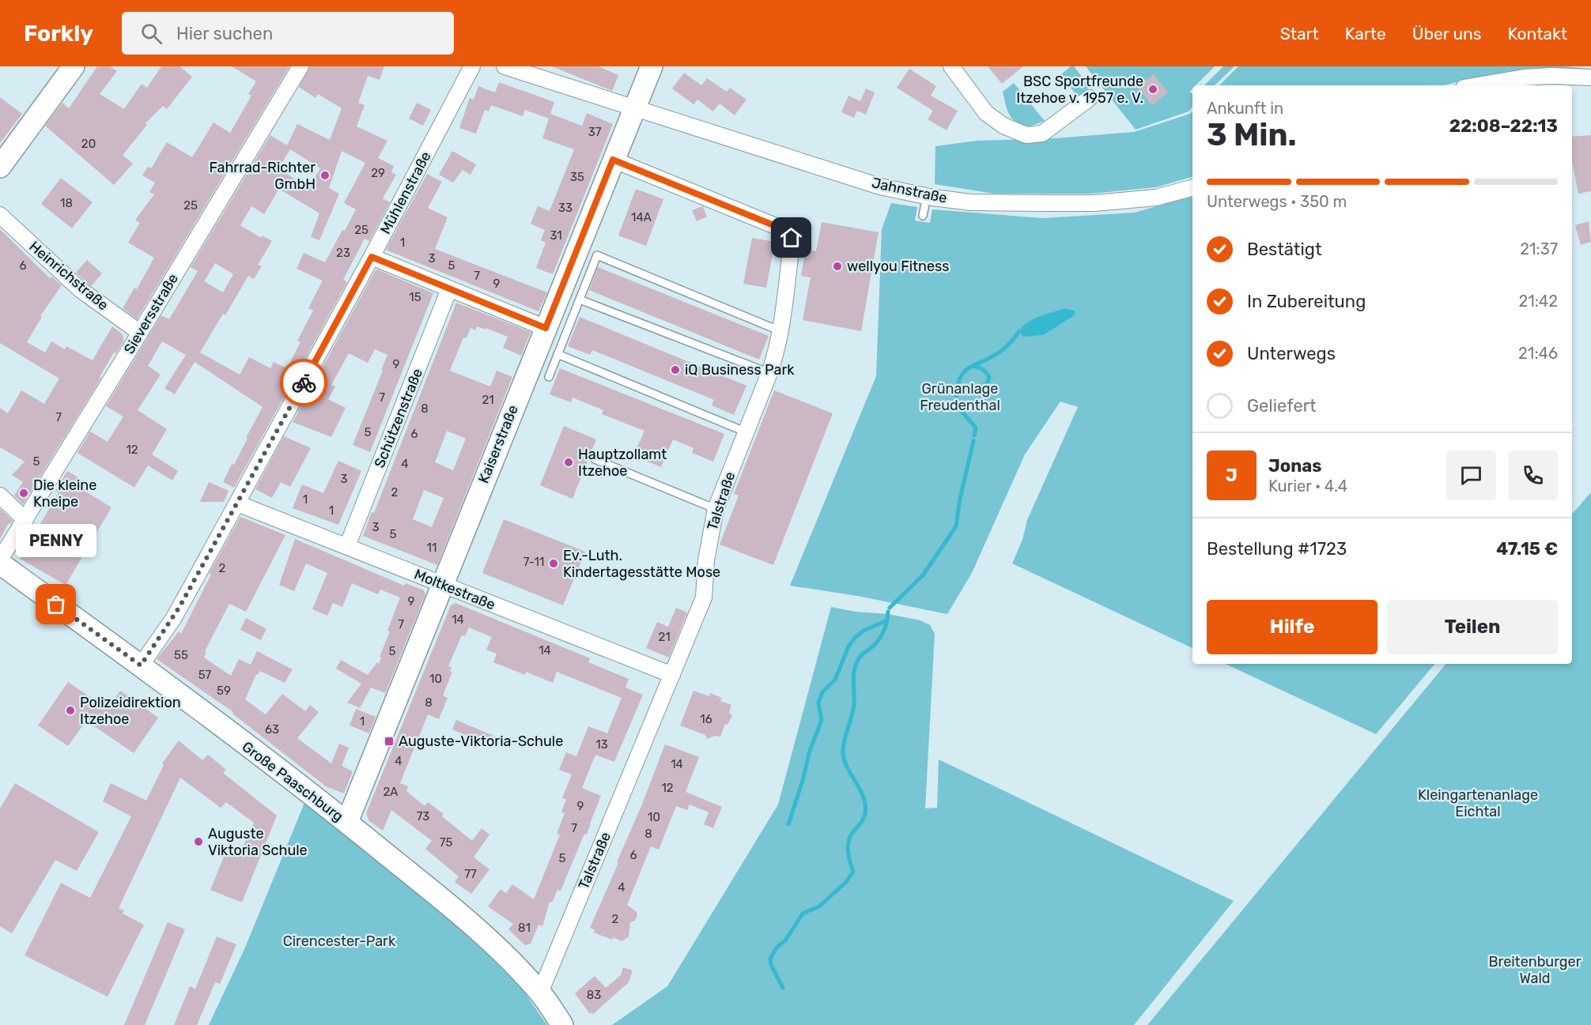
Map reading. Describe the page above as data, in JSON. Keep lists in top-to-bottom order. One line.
{"streets":{"main road":["Kaiserstraße","Große Paaschburg"],"street":["Jahnstraße","Mühlenstraße","Heinrichstraße","Sieversstraße","Schützenstraße","Talstraße","Moltkestraße"]},"crossings":[["Jahnstraße","Kaiserstraße"],["Mühlenstraße","Moltkestraße"],["Mühlenstraße","Große Paaschburg"],["Heinrichstraße","Sieversstraße"],["Schützenstraße","Moltkestraße"],["Kaiserstraße","Talstraße"],["Kaiserstraße","Moltkestraße"],["Kaiserstraße","Große Paaschburg"],["Talstraße","Moltkestraße"],["Talstraße","Große Paaschburg"]],"parks":["Grünanlage Freudenthal","Kleingartenanlage Eichtal","Cirencester-Park","Breitenburger Wald"],"places":{"other":["BSC Sportfreunde Itzehoe v. 1957 e. V.","Fahrrad-Richter GmbH","wellyou Fitness","iQ Business Park","Hauptzollamt Itzehoe","Die kleine Kneipe","Ev.-Luth. Kindertagesstätte Mose","PENNY","Polizeidirektion Itzehoe","Auguste Viktoria Schule"],"transit":["Auguste-Viktoria-Schule"]},"house_numbers":["37","20","29","35","18","25","33","14A","25","31","1","23","3","6","5","7","9","15","9","7","21","8","7","5","6","12","5","4","3","2","1","1","3","5","11","7-11","2","9","14","7","21","14","5","55","57","10","59","8","16","1","63","13","4","14","12","2A","9","73","10","7","8","75","6","5","77","4","2","81","83"],"page":{"header":"Forkly","search":"Hier suchen","nav":["Start","Karte","Über uns","Kontakt"],"heading":["3 Min.","Ankunft in","22:08–22:13"],"panel":["Jonas","Kurier · 4.4","Bestellung #1723","47.15 €"],"bar":"Unterwegs · 350 m","list":[["Bestätigt","21:37"],["In Zubereitung","21:42"],["Unterwegs","21:46"],"Geliefert"],"round":"J","bubble":"PENNY","buttons":["Hilfe","Teilen"]}}
